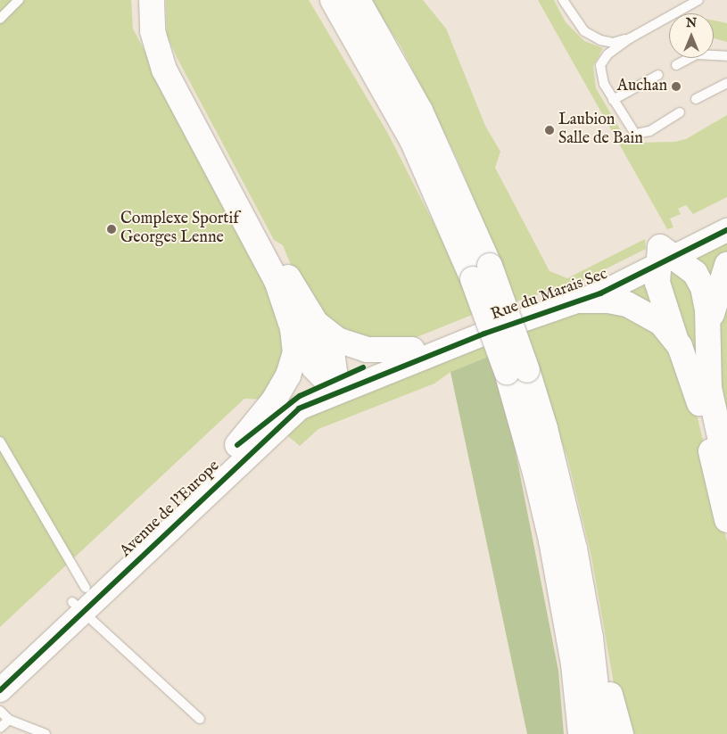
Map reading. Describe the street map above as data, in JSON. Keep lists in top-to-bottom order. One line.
{"streets":{"street":["Rue du Marais Sec","Avenue de l'Europe"]},"crossings":[["Rue du Marais Sec","Avenue de l'Europe"]],"places":["Auchan","Laubion Salle de Bain","Complexe Sportif Georges Lenne"],"north":"top"}
